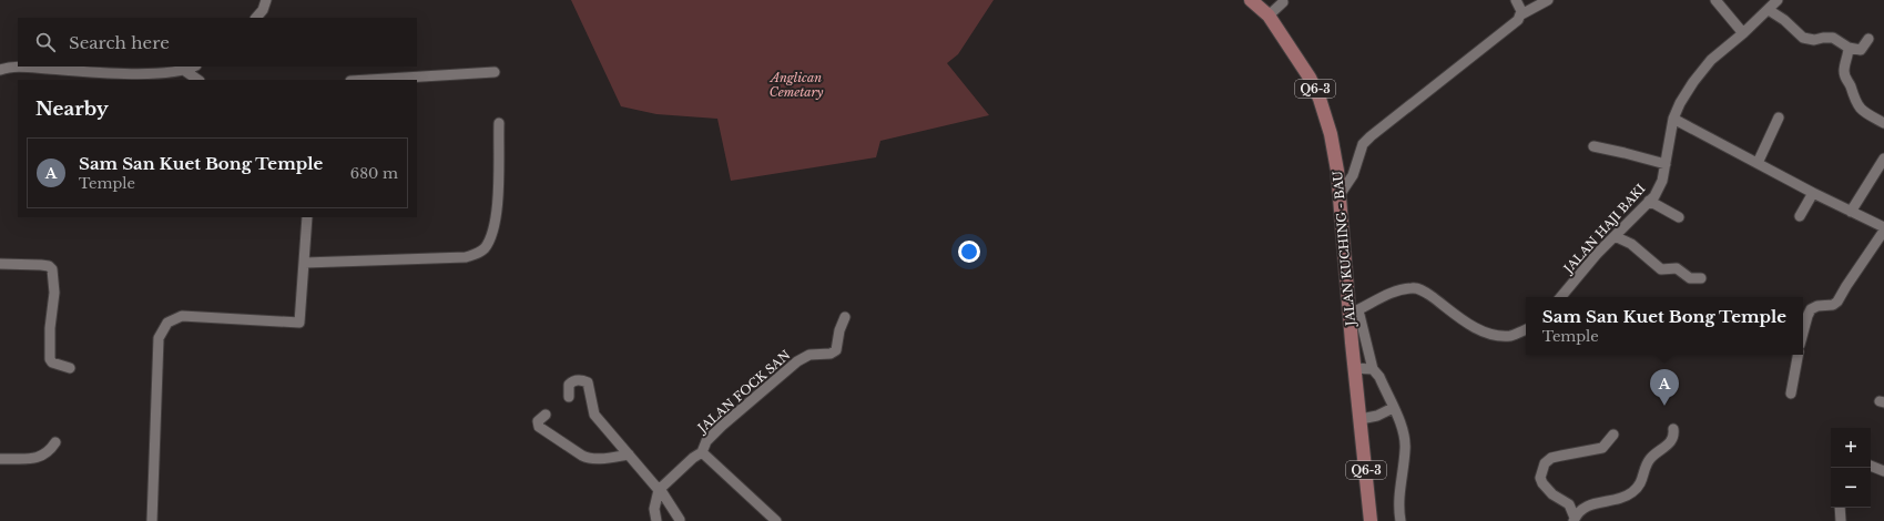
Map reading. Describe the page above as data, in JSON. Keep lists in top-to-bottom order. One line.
{"streets":{"main road":["Q6-3","JALAN KUCHING - BAU"],"street":["JALAN HAJI BAKI","JALAN FOCK SAN"]},"parks":["Anglican Cemetary"],"page":{"search":"Search here","heading":"Nearby","list":[{"mark":"A","name":"Sam San Kuet Bong Temple","note":"Temple","value":"680 m"}],"popup":["Sam San Kuet Bong Temple","Temple"],"pins":"A","map_buttons":["+","−"]}}
